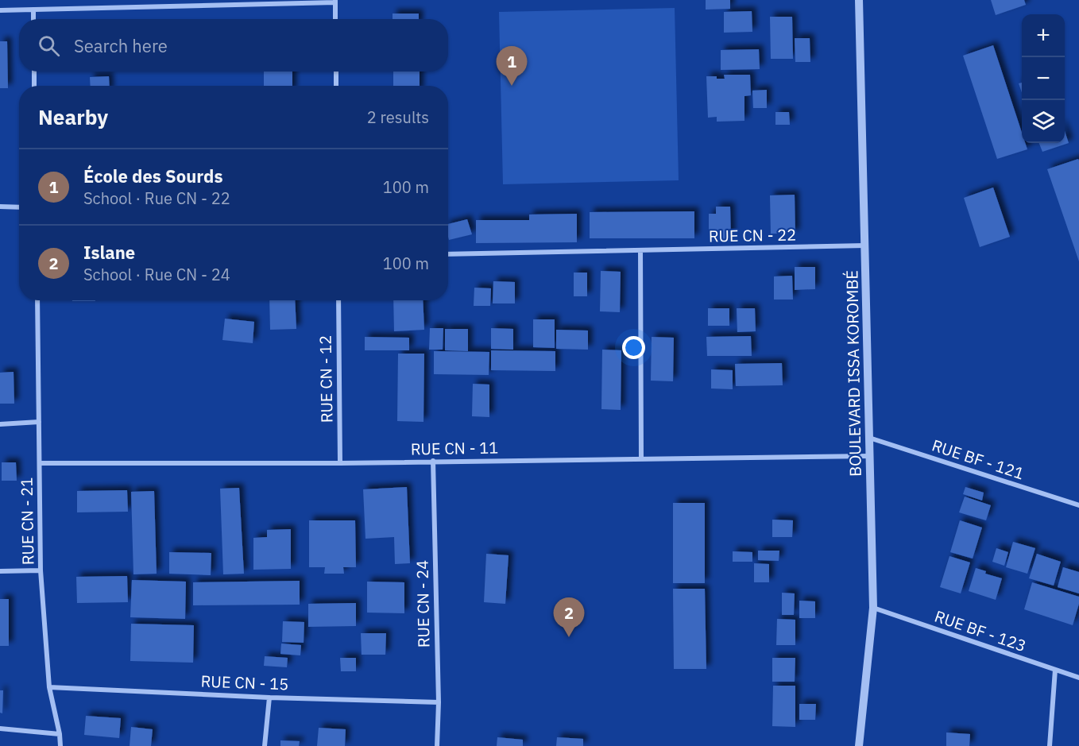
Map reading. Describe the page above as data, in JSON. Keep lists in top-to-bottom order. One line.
{"streets":{"street":["RUE CN - 22","BOULEVARD ISSA KOROMBÉ","RUE CN - 12","RUE CN - 11","RUE BF - 121","RUE CN - 21","RUE CN - 24","RUE BF - 123","RUE CN - 15"]},"crossings":[["RUE CN - 22","BOULEVARD ISSA KOROMBÉ"],["BOULEVARD ISSA KOROMBÉ","RUE CN - 11"],["BOULEVARD ISSA KOROMBÉ","RUE BF - 121"],["BOULEVARD ISSA KOROMBÉ","RUE BF - 123"],["RUE CN - 12","RUE CN - 11"],["RUE CN - 11","RUE CN - 21"],["RUE CN - 11","RUE CN - 24"],["RUE CN - 21","RUE CN - 15"],["RUE CN - 24","RUE CN - 15"]],"page":{"map_buttons":["+","−"],"search":"Search here","pins":["1","2"],"heading":["Nearby","2 results"],"list":[{"mark":"1","name":"École des Sourds","note":"School · Rue CN - 22","value":"100 m"},{"mark":"2","name":"Islane","note":"School · Rue CN - 24","value":"100 m"}]}}
